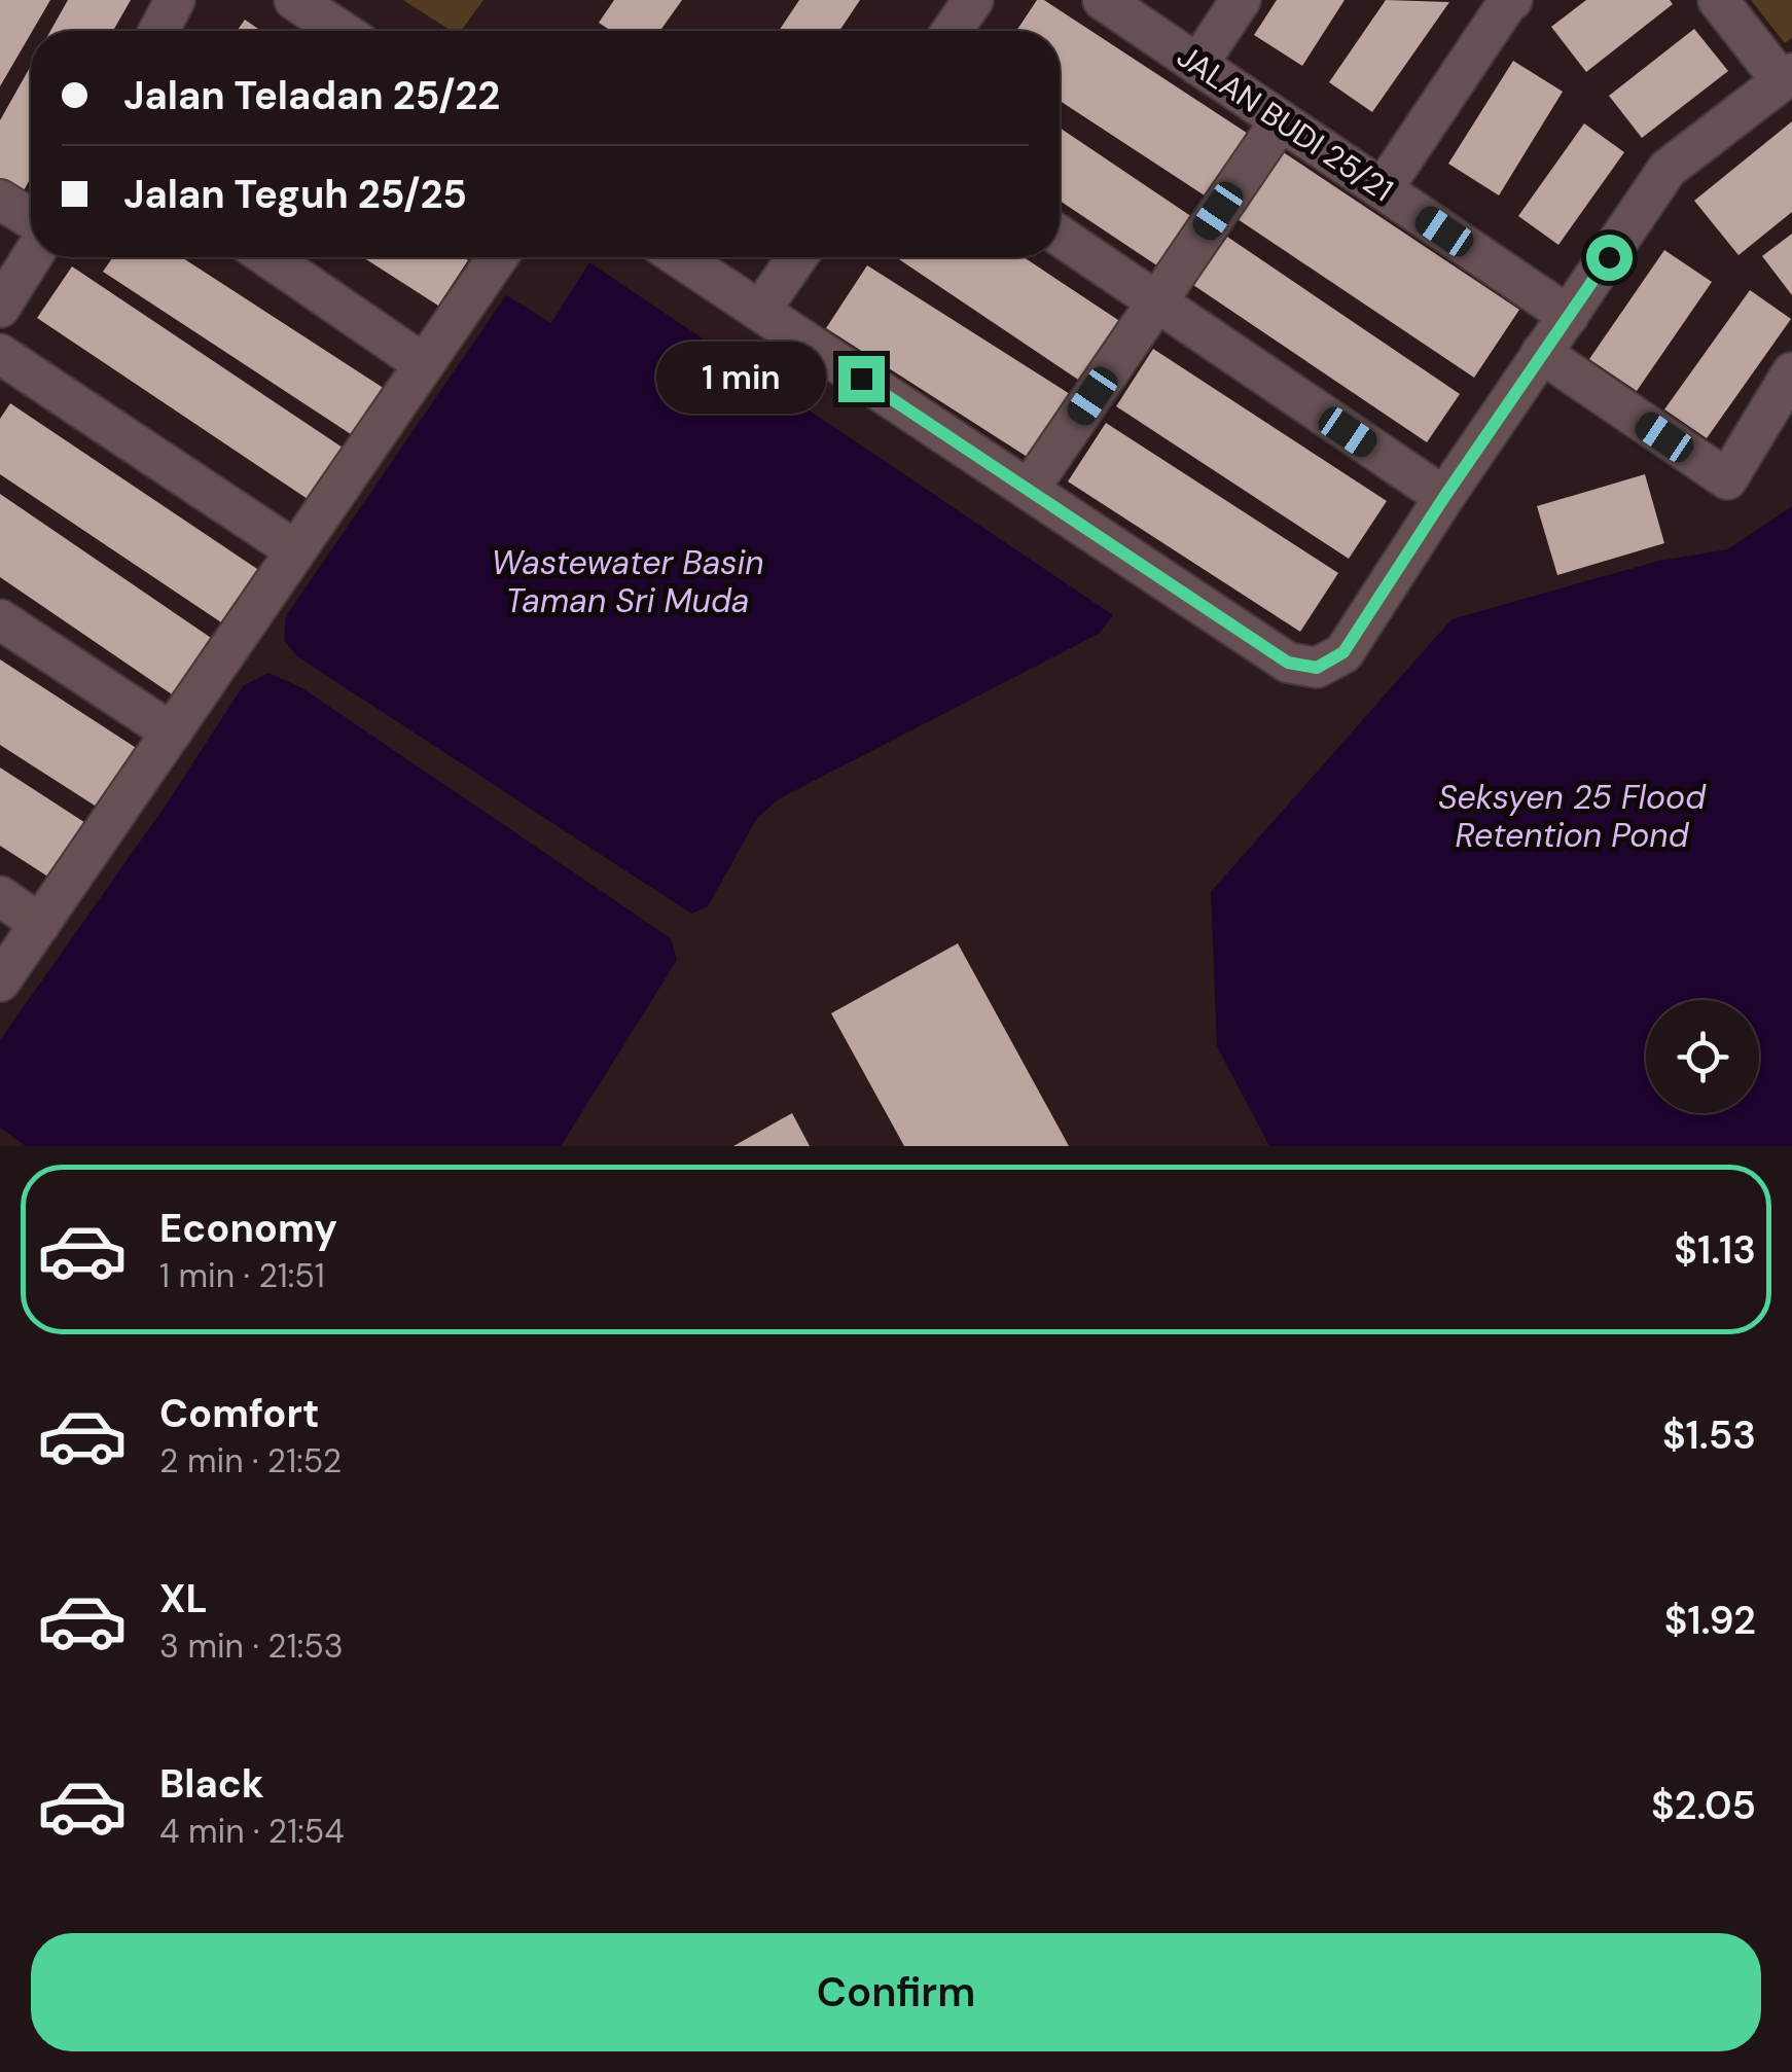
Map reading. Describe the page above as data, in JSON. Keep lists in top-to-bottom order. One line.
{"streets":{"street":["JALAN BUDI 25/21"]},"water":["Wastewater Basin Taman Sri Muda","Seksyen 25 Flood Retention Pond"],"page":{"banner":["Jalan Teladan 25/22","Jalan Teguh 25/25"],"bubble":"1 min","list":[{"name":"Economy","note":"1 min · 21:51","value":"$1.13"},{"name":"Comfort","note":"2 min · 21:52","value":"$1.53"},{"name":"XL","note":"3 min · 21:53","value":"$1.92"},{"name":"Black","note":"4 min · 21:54","value":"$2.05"}],"buttons":"Confirm"}}
